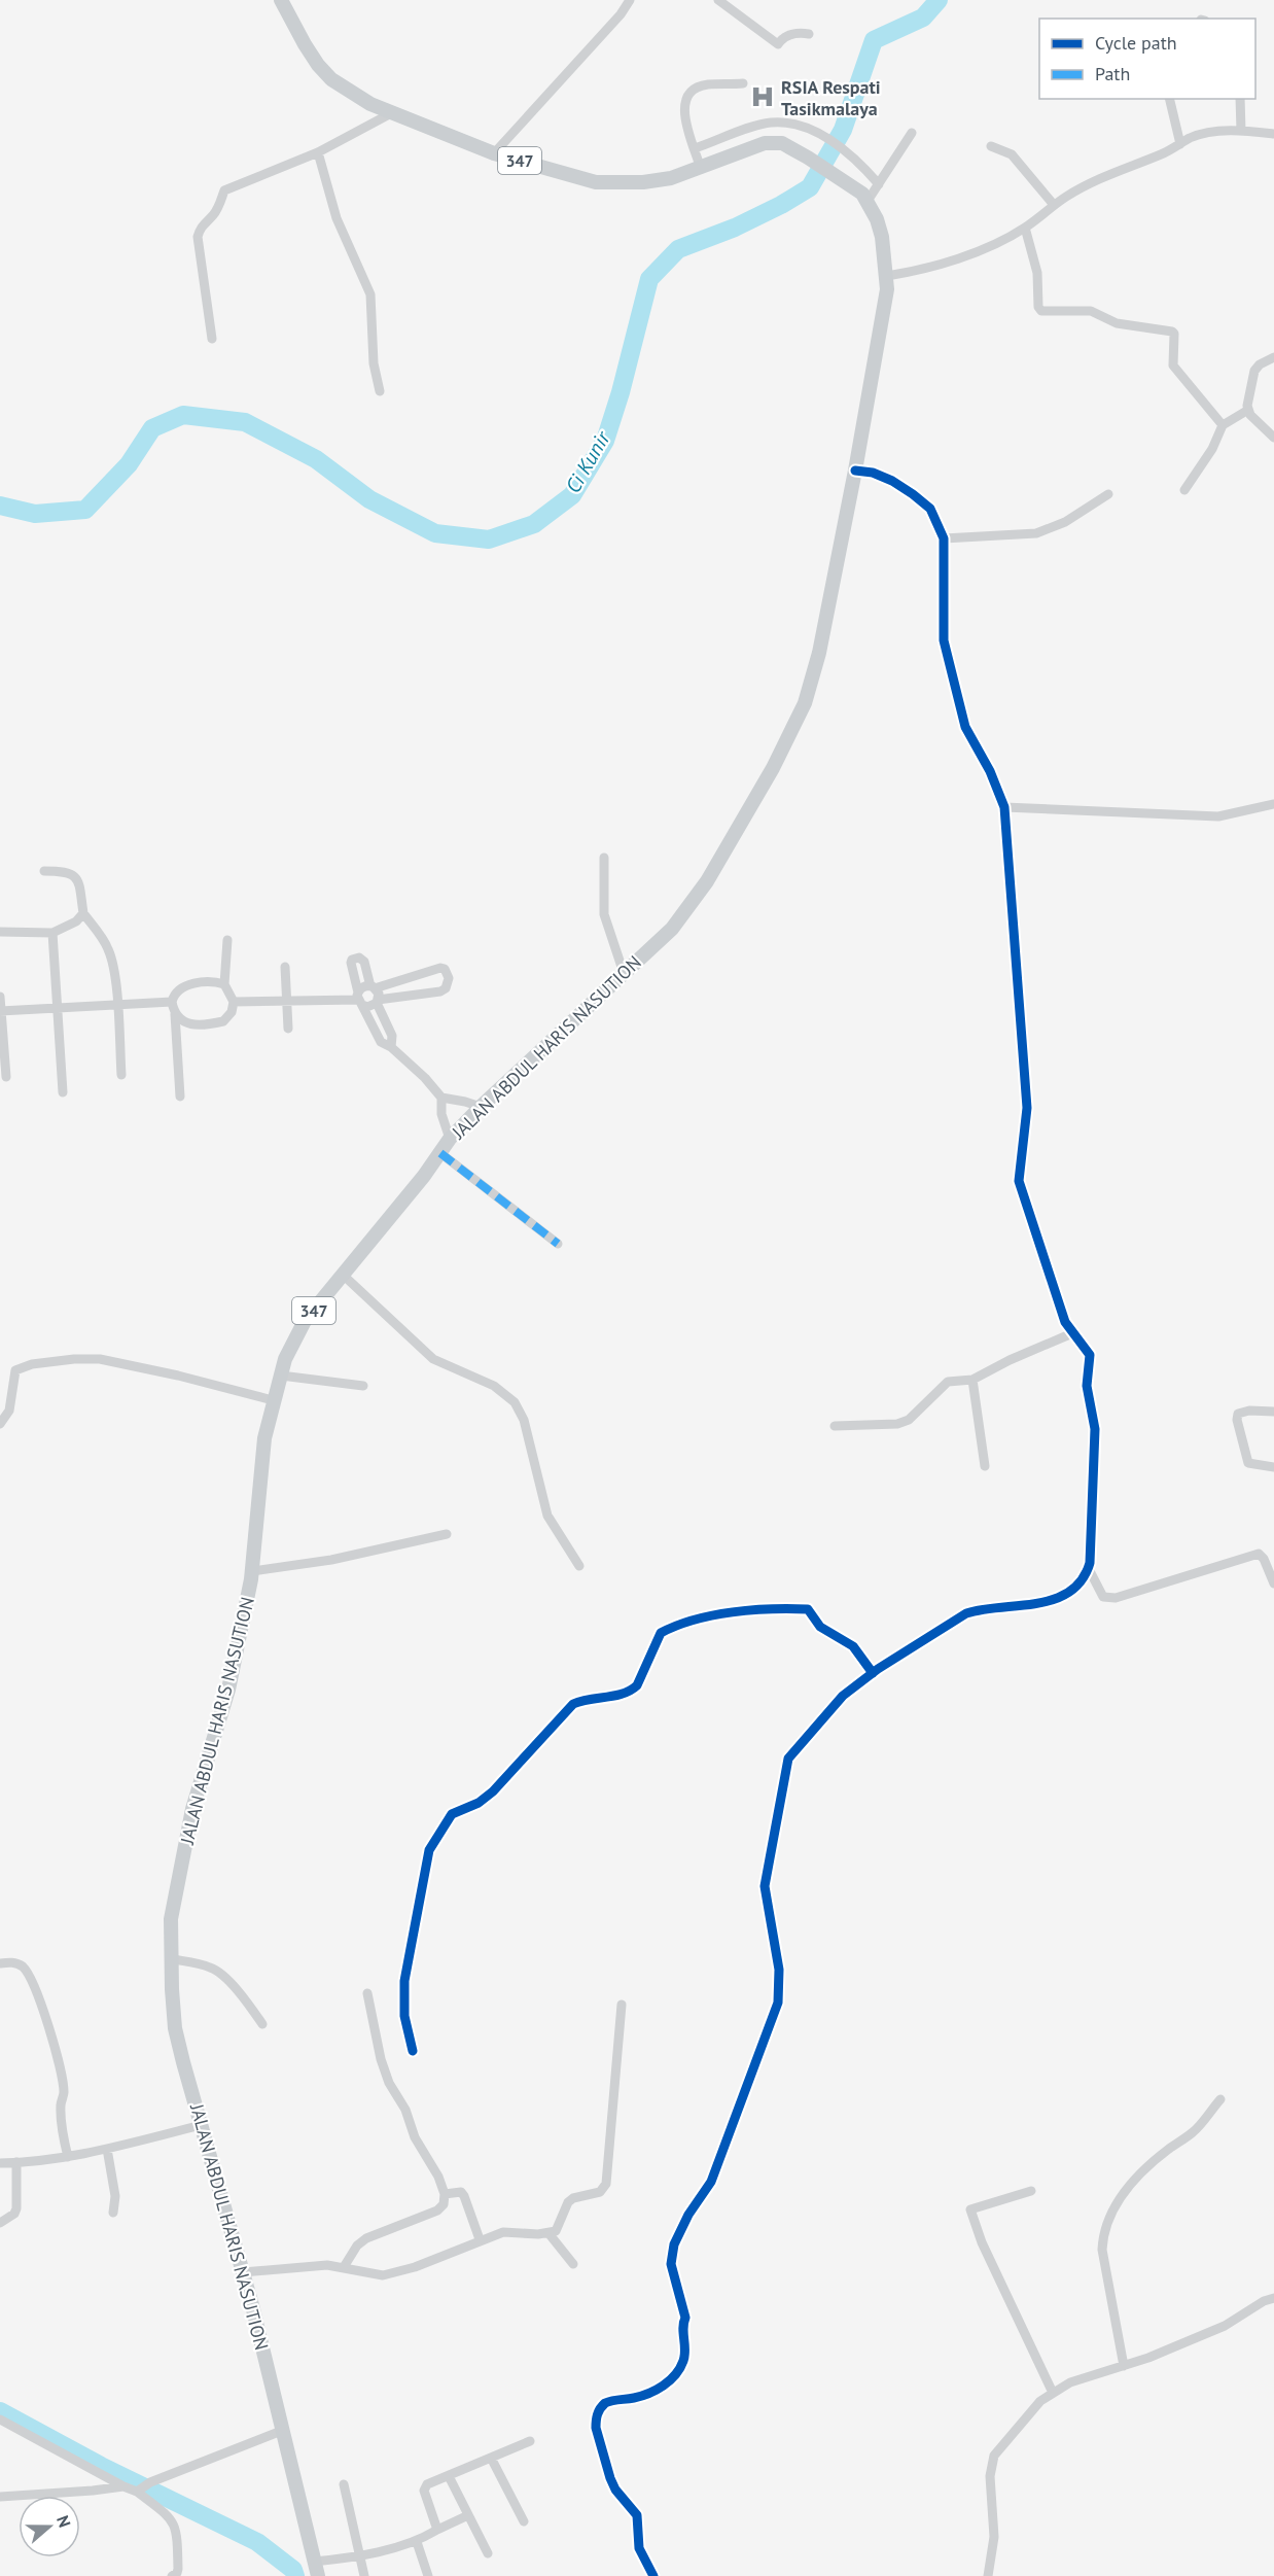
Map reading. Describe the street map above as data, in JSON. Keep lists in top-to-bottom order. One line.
{"streets":{"main road":["347","JALAN ABDUL HARIS NASUTION"]},"crossings":[["347","JALAN ABDUL HARIS NASUTION"]],"water":["Ci Kunir"],"places":{"hospital":["RSIA Respati Tasikmalaya"]},"legend":["Cycle path","Path"],"north":"right"}
